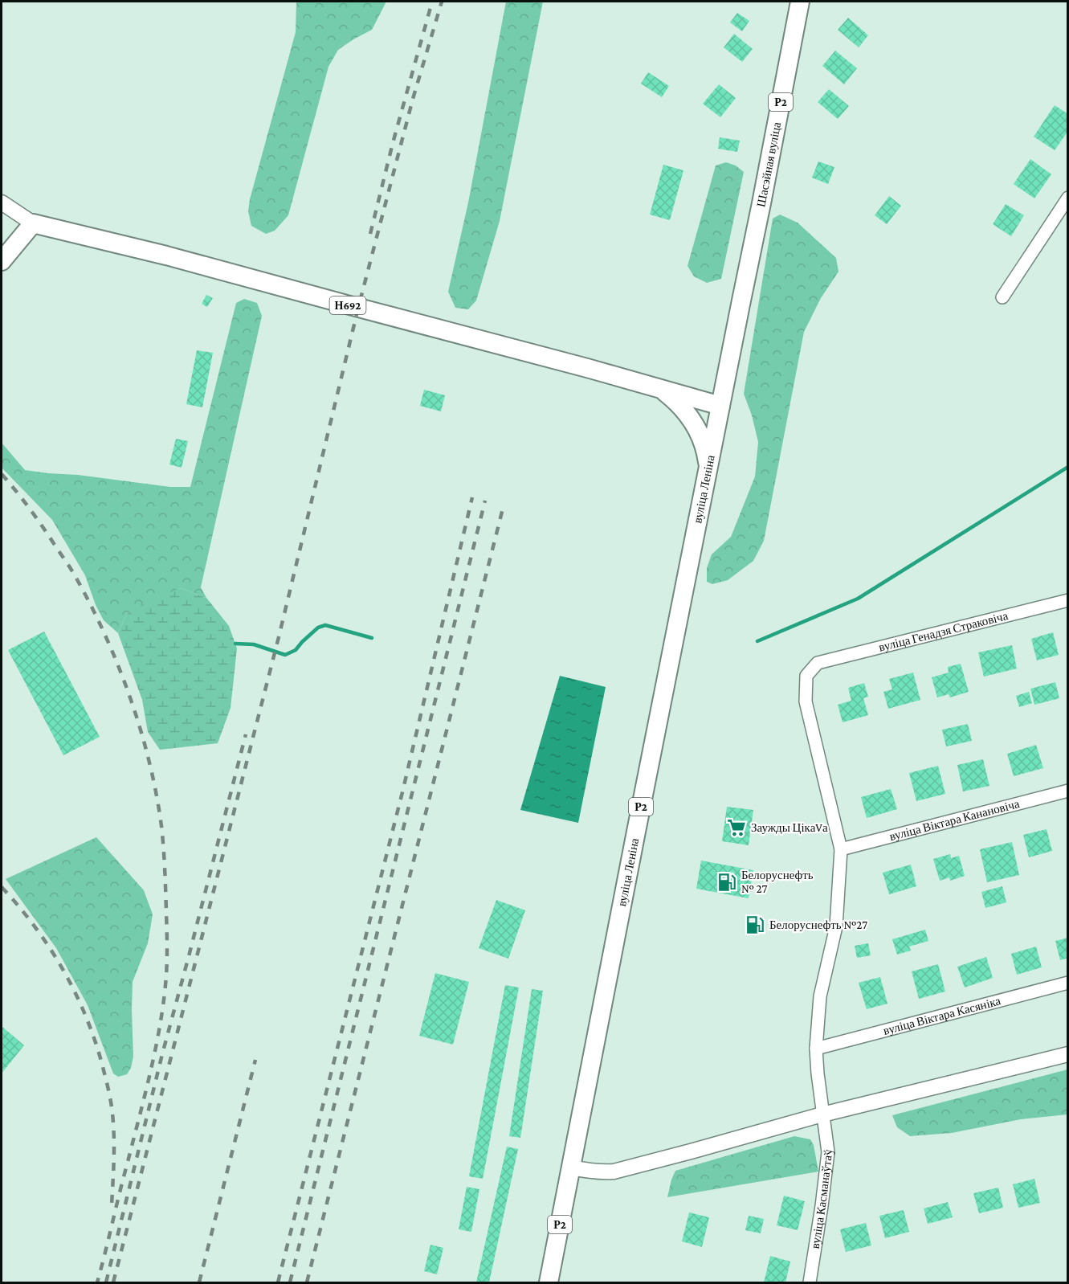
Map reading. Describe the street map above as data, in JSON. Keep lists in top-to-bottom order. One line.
{"streets":{"main road":["Р2","Шасэйная вуліца","Н692","вуліца Леніна"],"street":["вуліца Генадзя Страковіча","вуліца Віктара Канановіча","вуліца Віктара Касяніка","вуліца Касманаўтаў"]},"crossings":[["Шасэйная вуліца","Н692"],["Шасэйная вуліца","вуліца Леніна"],["Н692","вуліца Леніна"],["вуліца Генадзя Страковіча","вуліца Касманаўтаў"],["вуліца Віктара Канановіча","вуліца Касманаўтаў"],["вуліца Віктара Касяніка","вуліца Касманаўтаў"]],"places":{"supermarket":["Заужды ЦікаVа"],"fuel station":["Белоруснефть № 27","Белоруснефть №27"]}}
